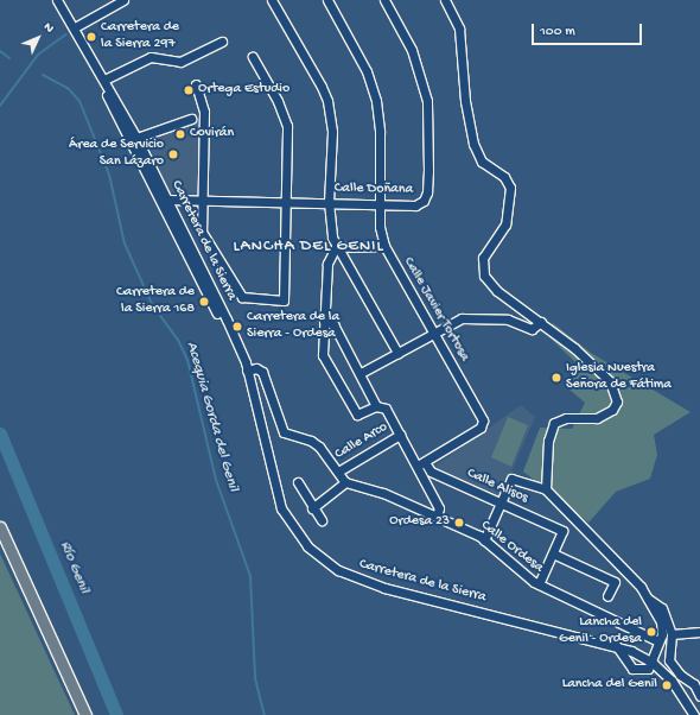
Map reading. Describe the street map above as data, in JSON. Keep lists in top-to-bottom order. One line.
{"streets":{"street":["Calle Doñana","Carretera de la Sierra","Calle Javier Tortosa","Calle Arco","Calle Alisos","Calle Ordesa"]},"crossings":[["Calle Doñana","Carretera de la Sierra"],["Calle Doñana","Calle Javier Tortosa"],["Calle Javier Tortosa","Calle Alisos"]],"districts":["LANCHA DEL GENIL"],"water":["Acequia Gorda del Genil","Río Genil"],"places":["Carretera de la Sierra 297","Ortega Estudio","Covirán","Área de Servicio San Lázaro","Carretera de la Sierra 168","Carretera de la Sierra - Ordesa","Iglesia Nuestra Señora de Fátima","Ordesa 23","Lancha del Genil - Ordesa","Lancha del Genil"],"scale_bar":"100 m","north":"top right"}
